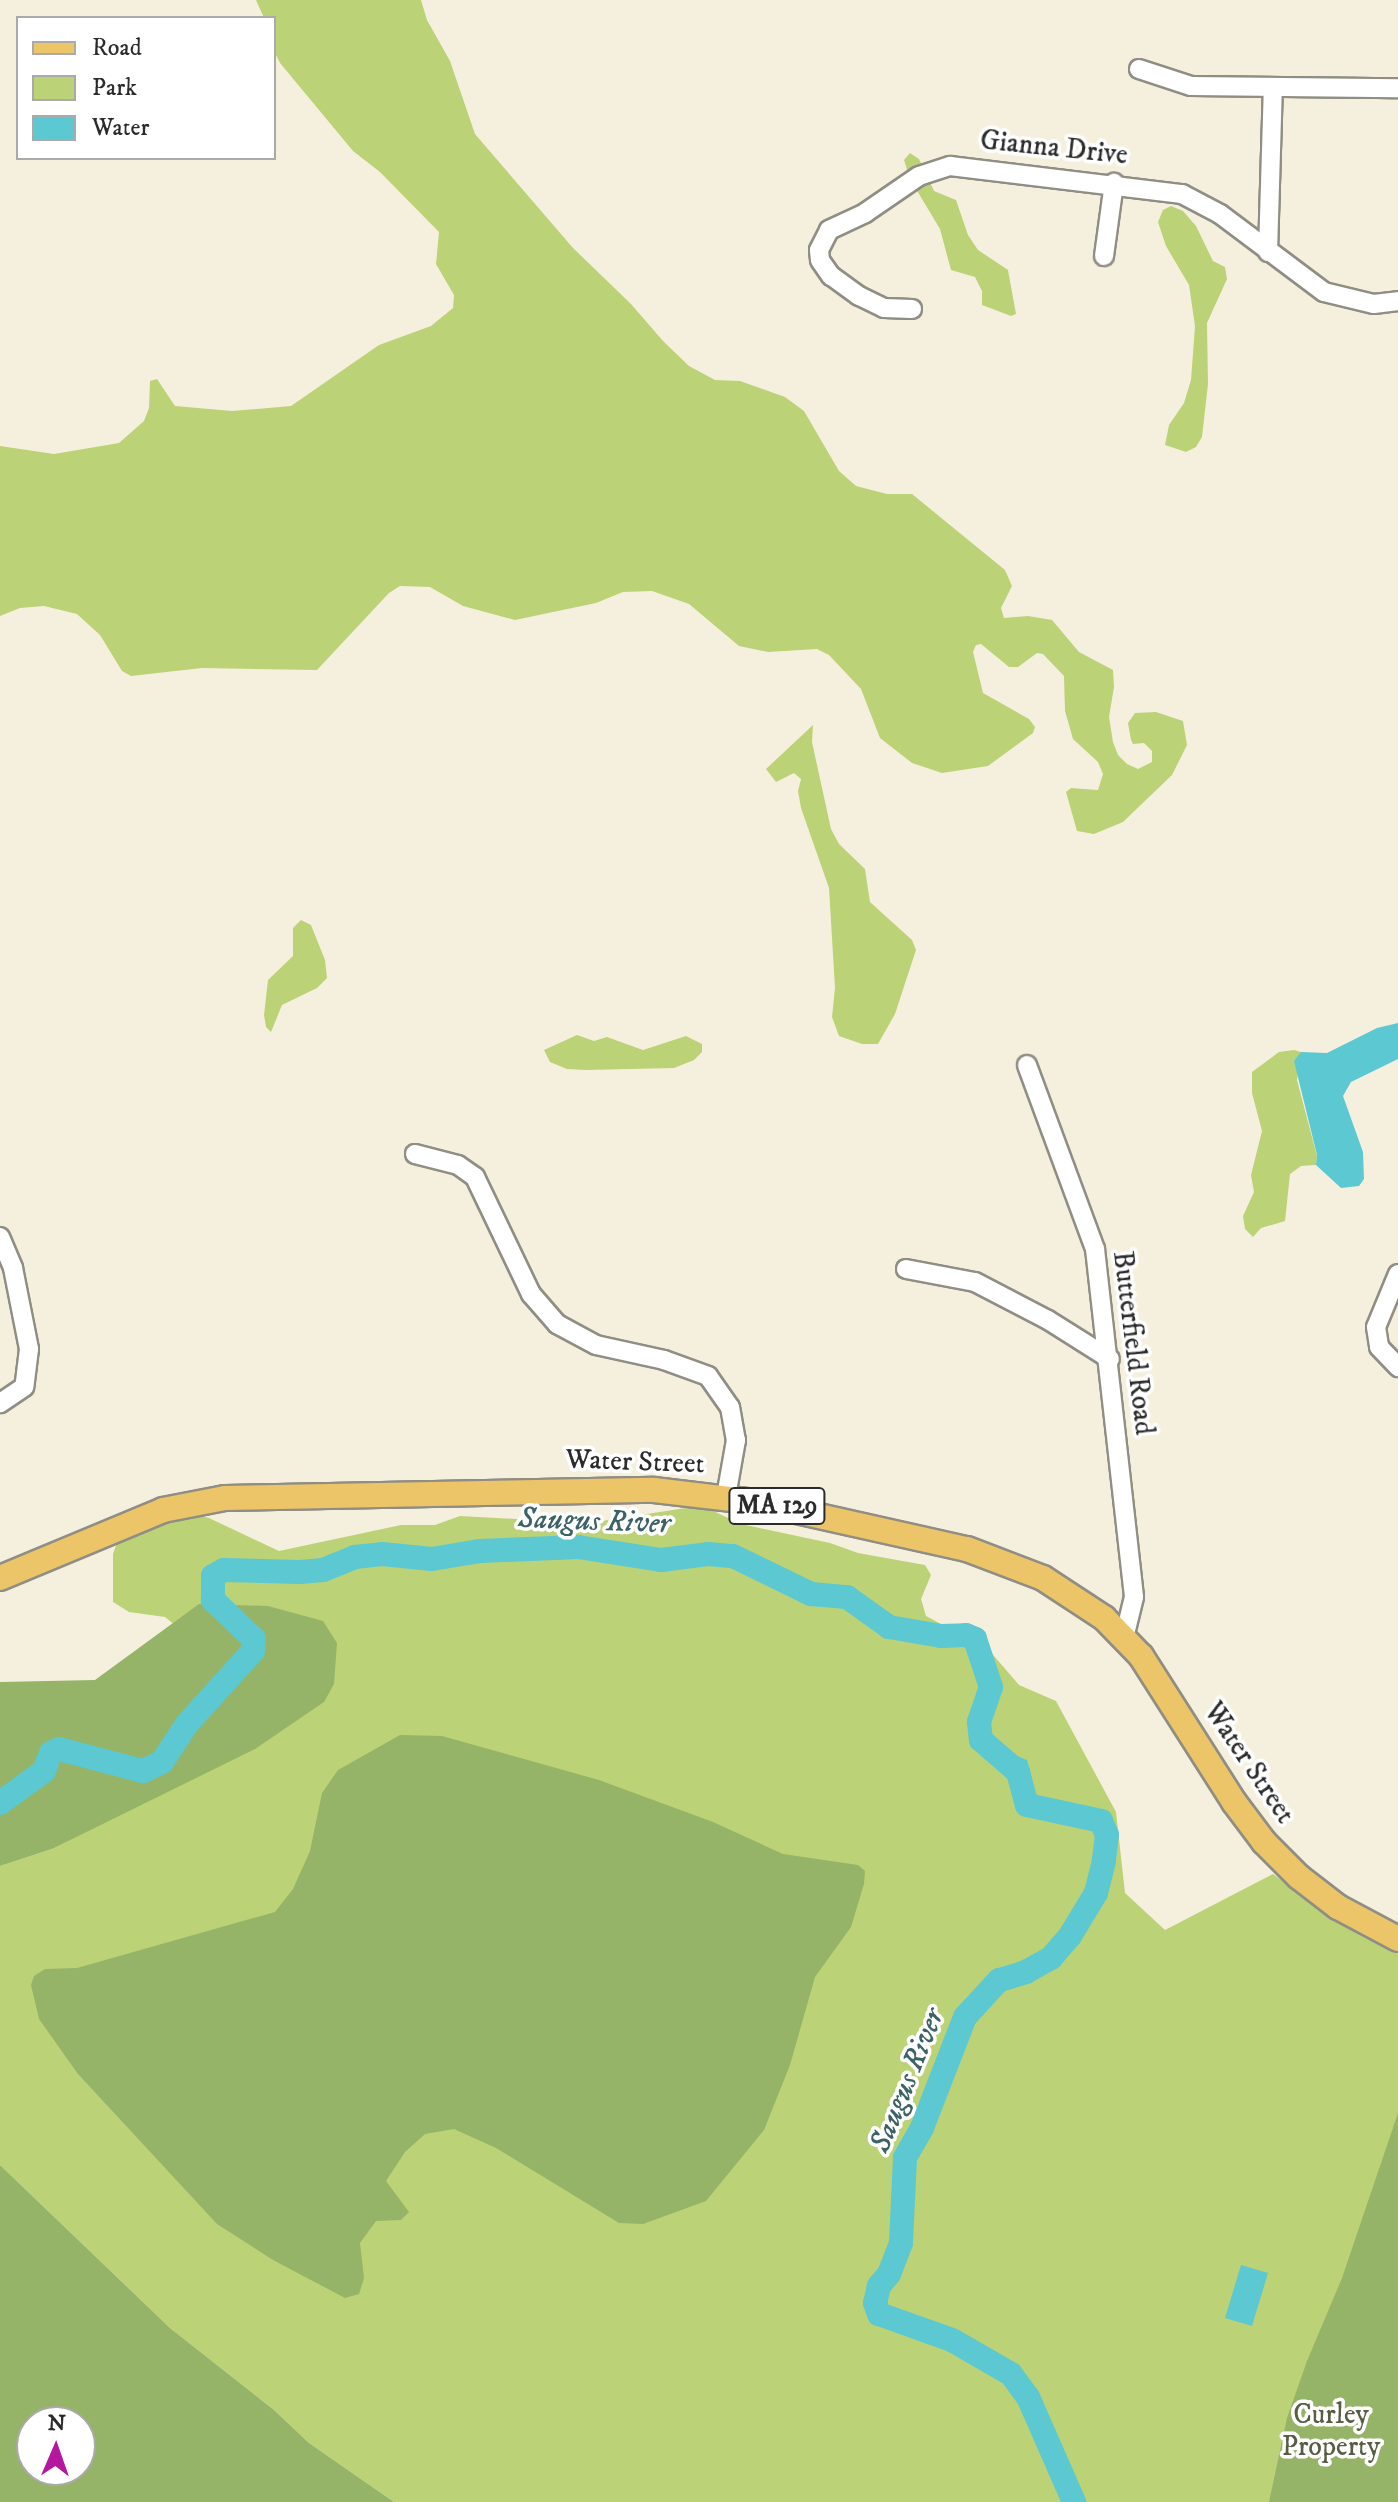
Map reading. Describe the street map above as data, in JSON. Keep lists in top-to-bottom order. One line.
{"streets":{"main road":["Water Street","MA 129"],"street":["Gianna Drive","Butterfield Road"]},"crossings":[["Butterfield Road","Water Street"]],"water":["Saugus River"],"parks":["Curley Property"],"legend":["Road","Park","Water"],"north":"top"}
